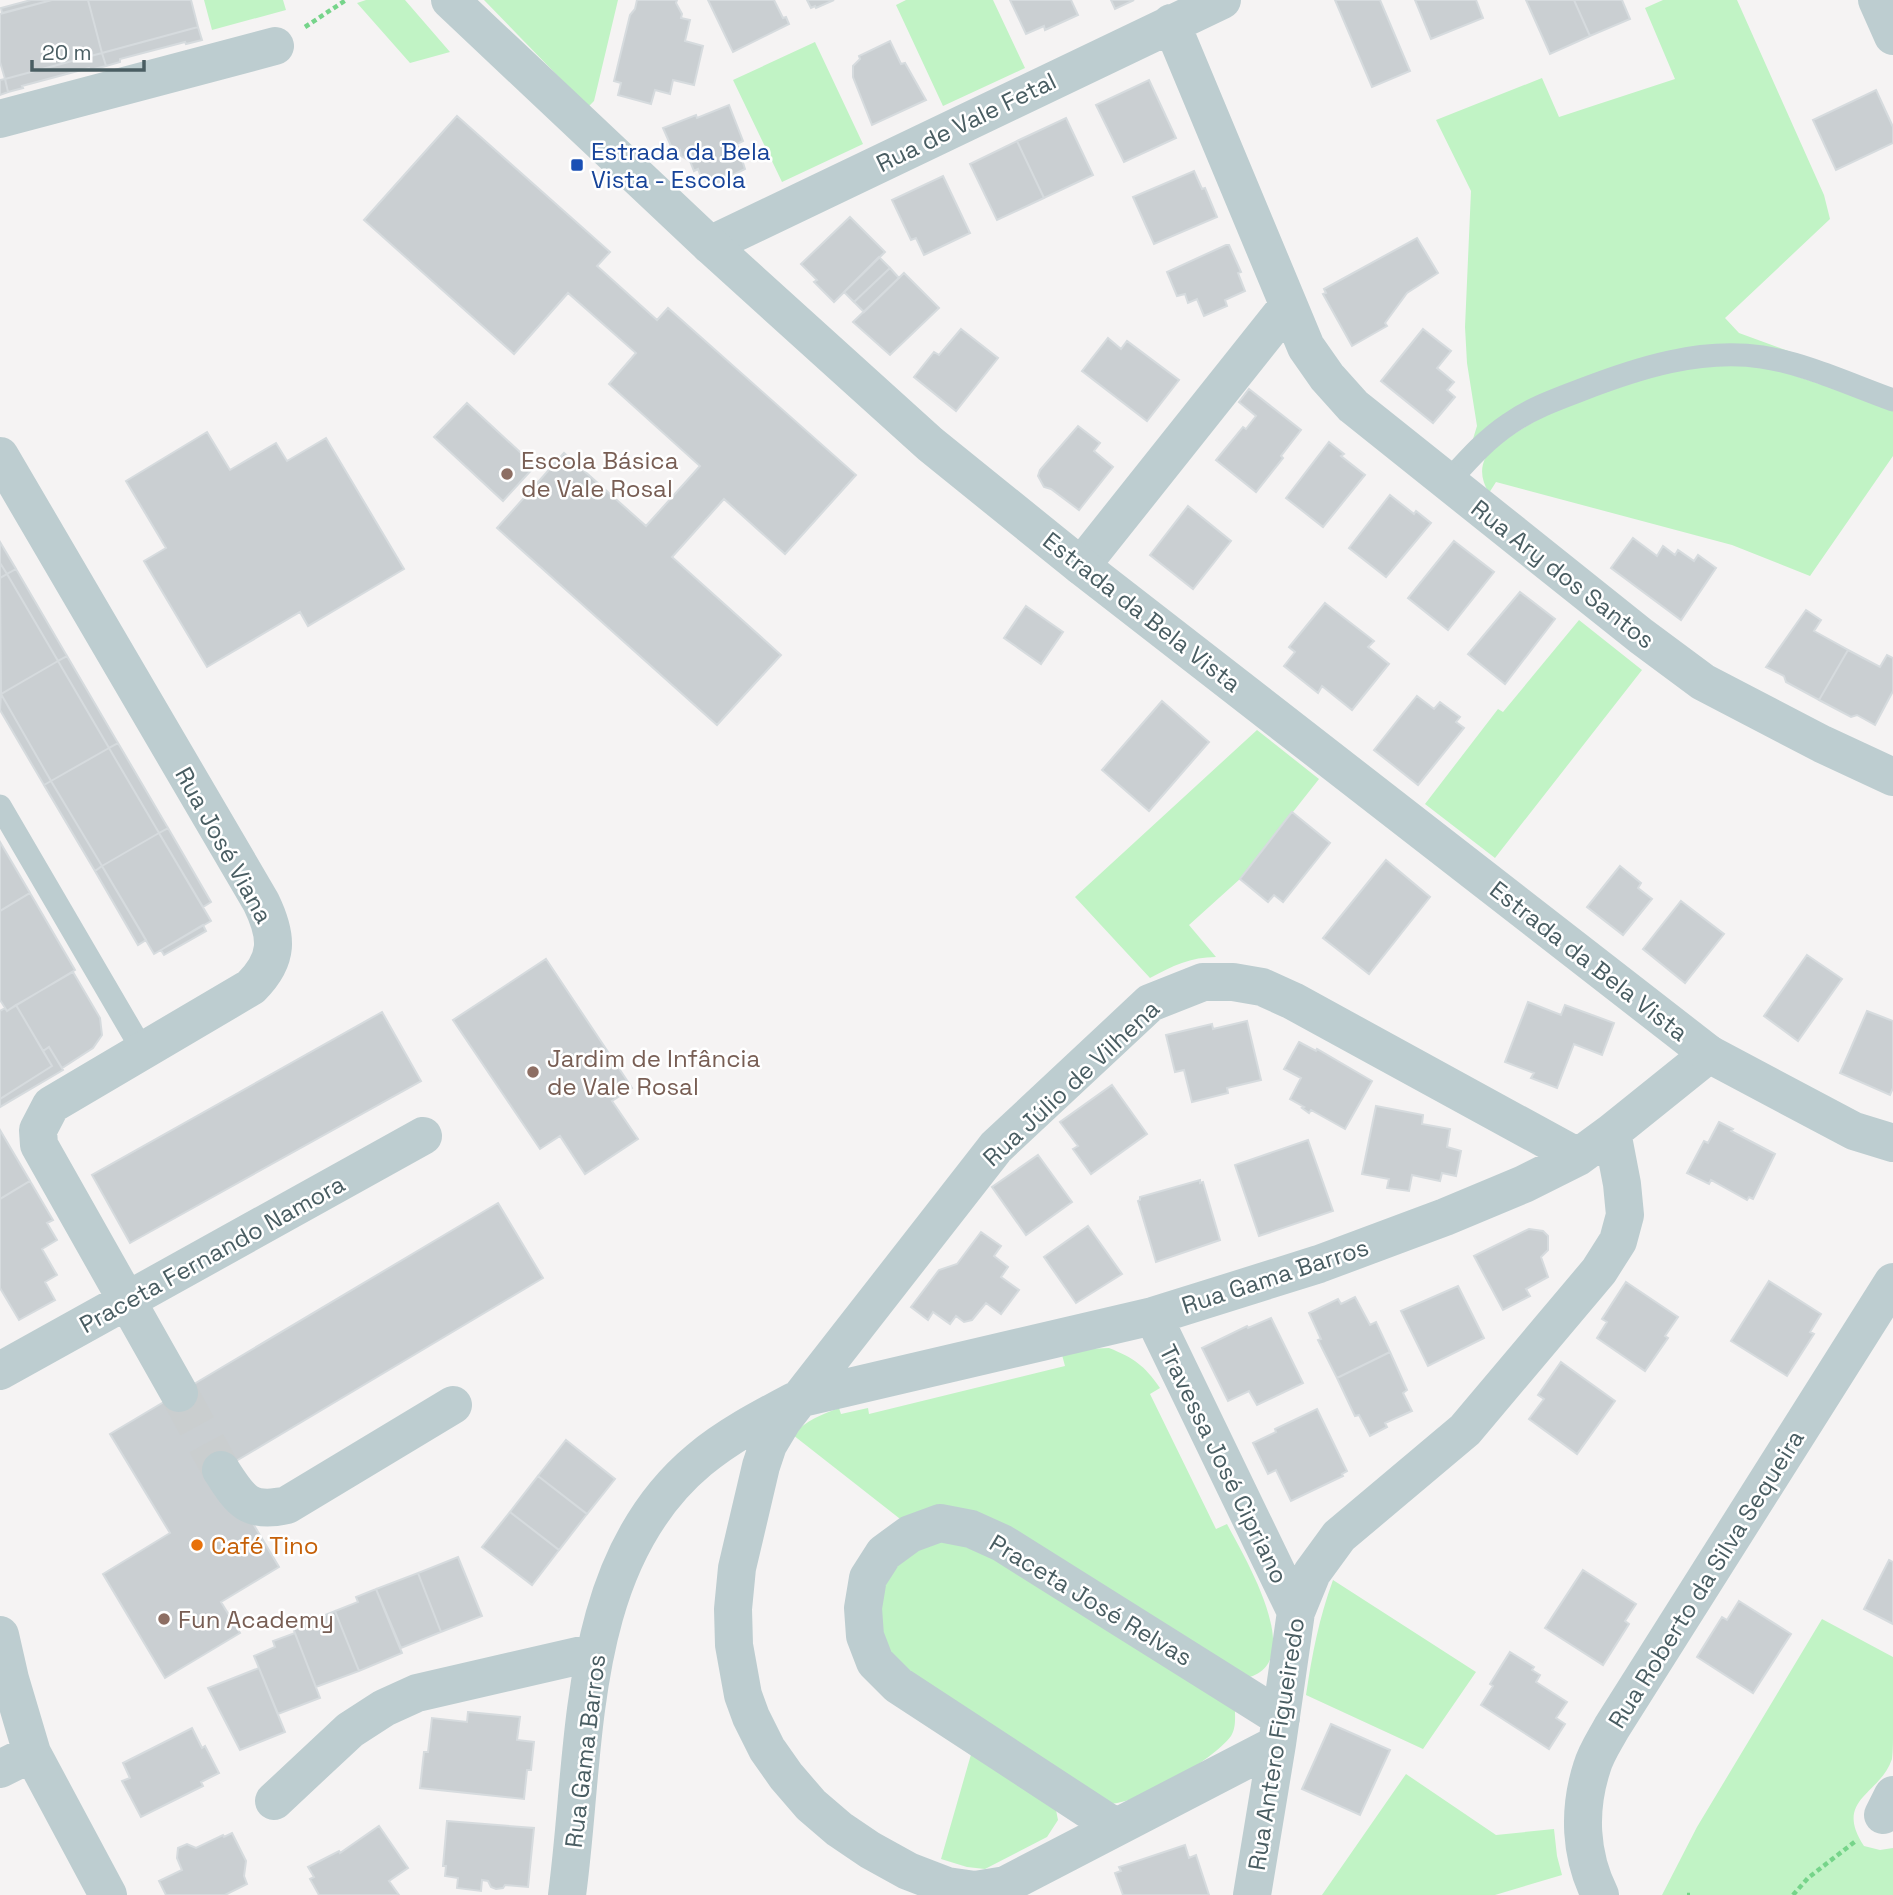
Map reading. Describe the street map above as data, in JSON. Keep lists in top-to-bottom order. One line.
{"streets":{"street":["Rua de Vale Fetal","Rua Ary dos Santos","Estrada da Bela Vista","Rua José Viana","Rua Júlio de Vilhena","Praceta Fernando Namora","Rua Gama Barros","Travessa José Cipriano","Rua Roberto da Silva Sequeira","Praceta José Relvas","Rua Antero Figueiredo"]},"crossings":[["Rua de Vale Fetal","Rua Ary dos Santos"],["Rua de Vale Fetal","Estrada da Bela Vista"],["Estrada da Bela Vista","Rua Gama Barros"],["Rua José Viana","Praceta Fernando Namora"],["Rua Júlio de Vilhena","Rua Gama Barros"],["Rua Gama Barros","Travessa José Cipriano"],["Rua Gama Barros","Rua Antero Figueiredo"],["Travessa José Cipriano","Rua Antero Figueiredo"],["Praceta José Relvas","Rua Antero Figueiredo"]],"places":{"transit":["Estrada da Bela Vista - Escola"],"other":["Escola Básica de Vale Rosal","Jardim de Infância de Vale Rosal","Café Tino","Fun Academy"]},"scale_bar":"20 m"}
